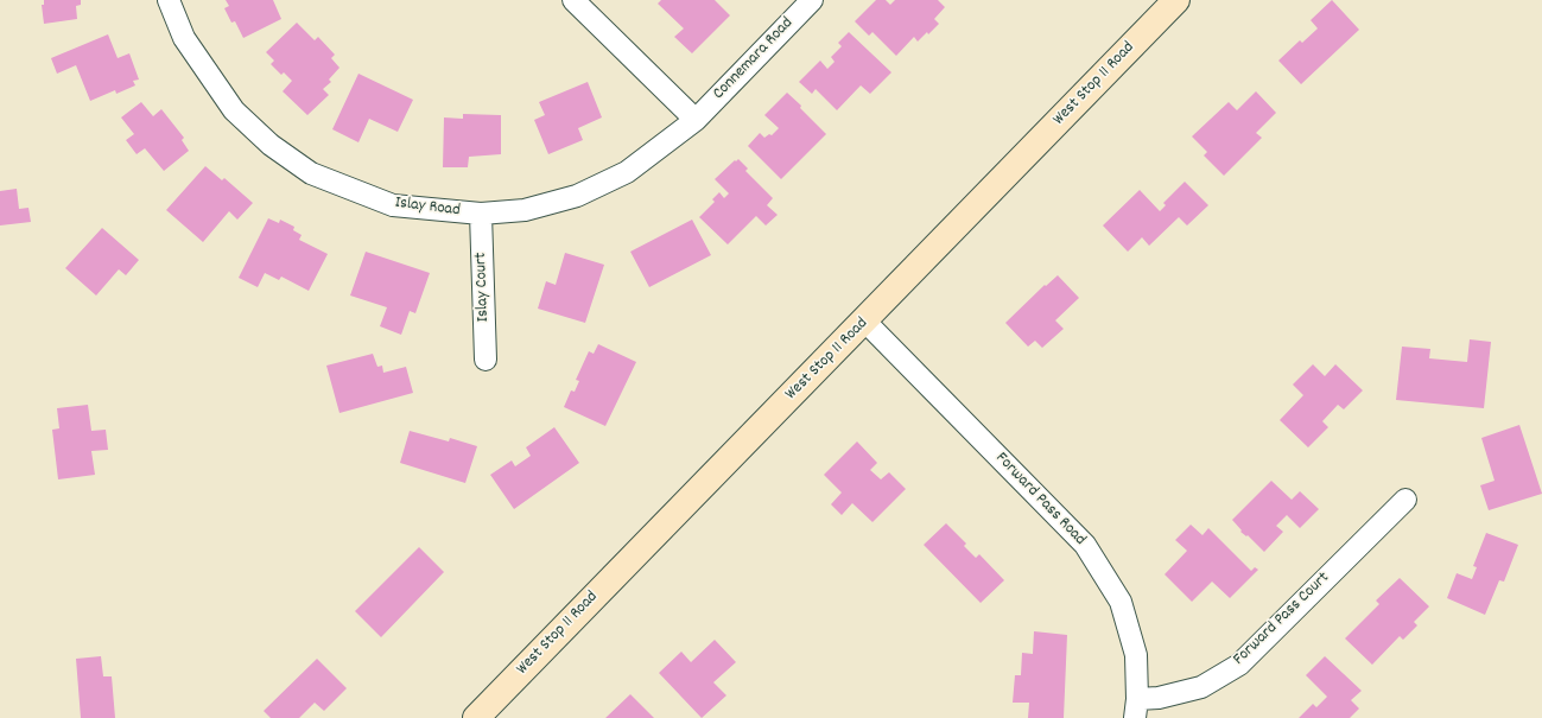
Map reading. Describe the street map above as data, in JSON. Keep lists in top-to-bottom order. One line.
{"streets":{"main road":["West Stop 11 Road"],"street":["Connemara Road","Islay Road","Islay Court","Forward Pass Road","Forward Pass Court"]},"crossings":[["Connemara Road","Islay Road"],["West Stop 11 Road","Forward Pass Road"],["Islay Road","Islay Court"],["Forward Pass Road","Forward Pass Court"]]}
